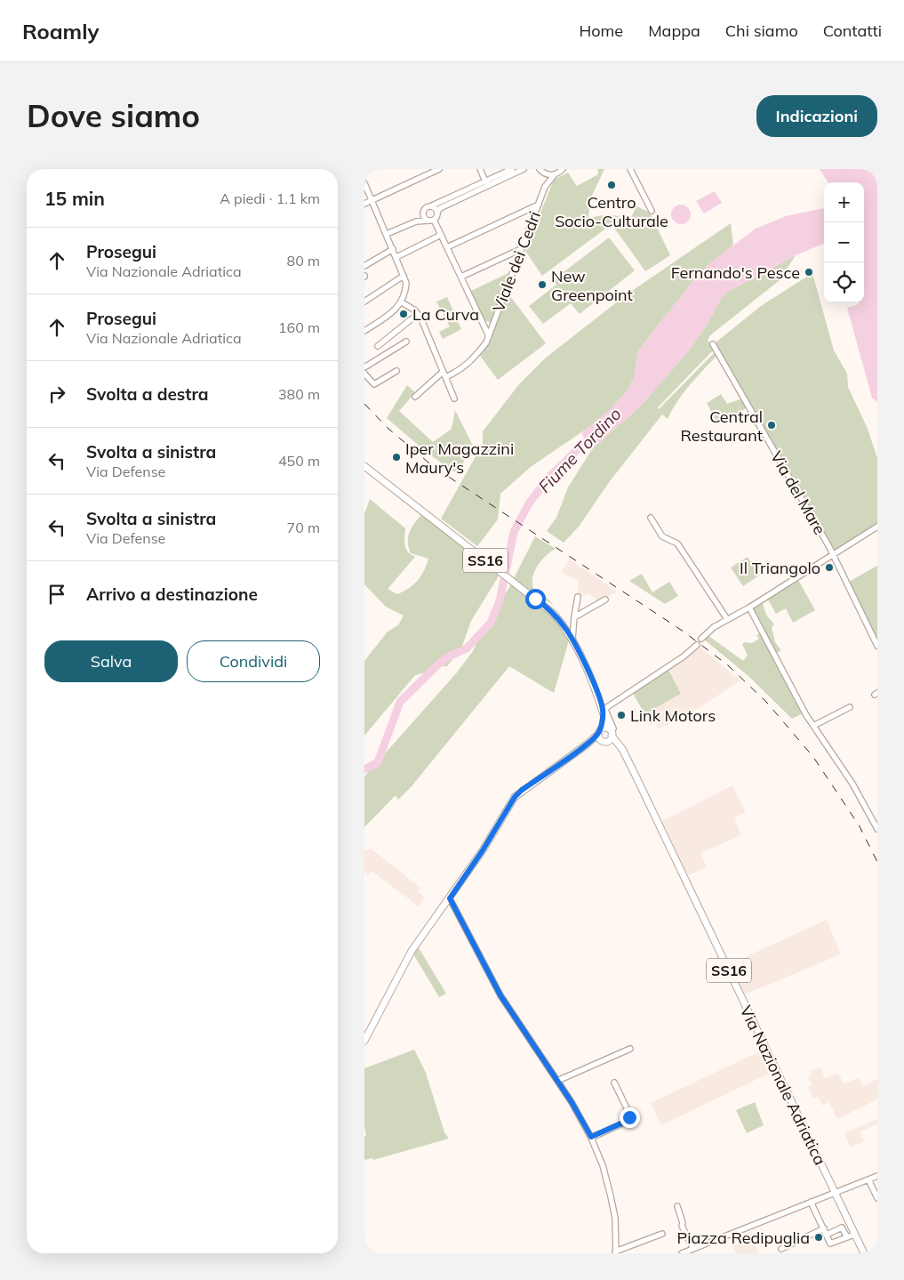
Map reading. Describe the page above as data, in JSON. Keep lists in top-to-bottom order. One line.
{"streets":{"main road":["SS16","Via Nazionale Adriatica"],"street":["Viale dei Cedri","Via del Mare"]},"water":["Fiume Tordino"],"places":["Centro Socio-Culturale","Fernando's Pesce","New Greenpoint","La Curva","Central Restaurant","Iper Magazzini Maury's","Il Triangolo","Link Motors","Piazza Redipuglia"],"page":{"header":"Roamly","nav":["Home","Mappa","Chi siamo","Contatti"],"buttons":["Indicazioni",["Salva","Condividi"]],"title":"Dove siamo","heading":["15 min","A piedi · 1.1 km"],"map_buttons":["+","−"],"list":[["Prosegui","Via Nazionale Adriatica","80 m"],["Prosegui","Via Nazionale Adriatica","160 m"],["Svolta a destra","380 m"],["Svolta a sinistra","Via Defense","450 m"],["Svolta a sinistra","Via Defense","70 m"],"Arrivo a destinazione"]}}
